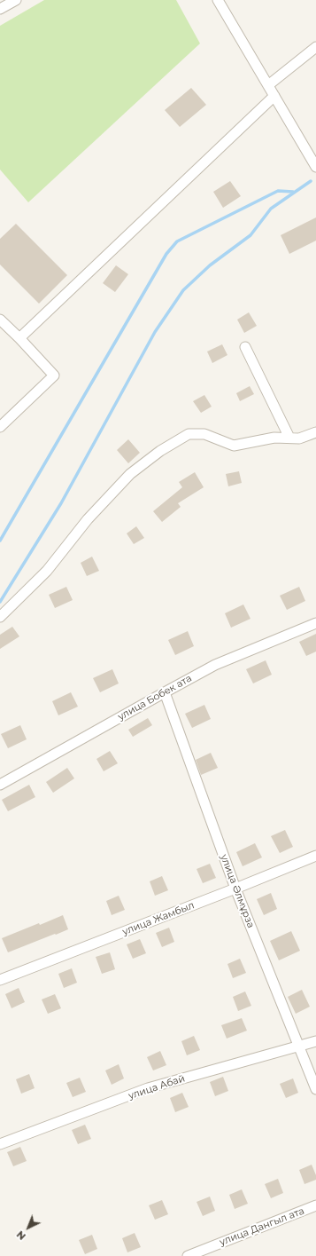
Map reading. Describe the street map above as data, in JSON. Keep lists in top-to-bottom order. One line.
{"streets":{"street":["улица Бобек ата","улица Әлмұрза","улица Жамбыл","улица Абай","улица Дангыл ата"]},"crossings":[["улица Бобек ата","улица Әлмұрза"],["улица Әлмұрза","улица Жамбыл"],["улица Әлмұрза","улица Абай"]],"north":"bottom left"}
